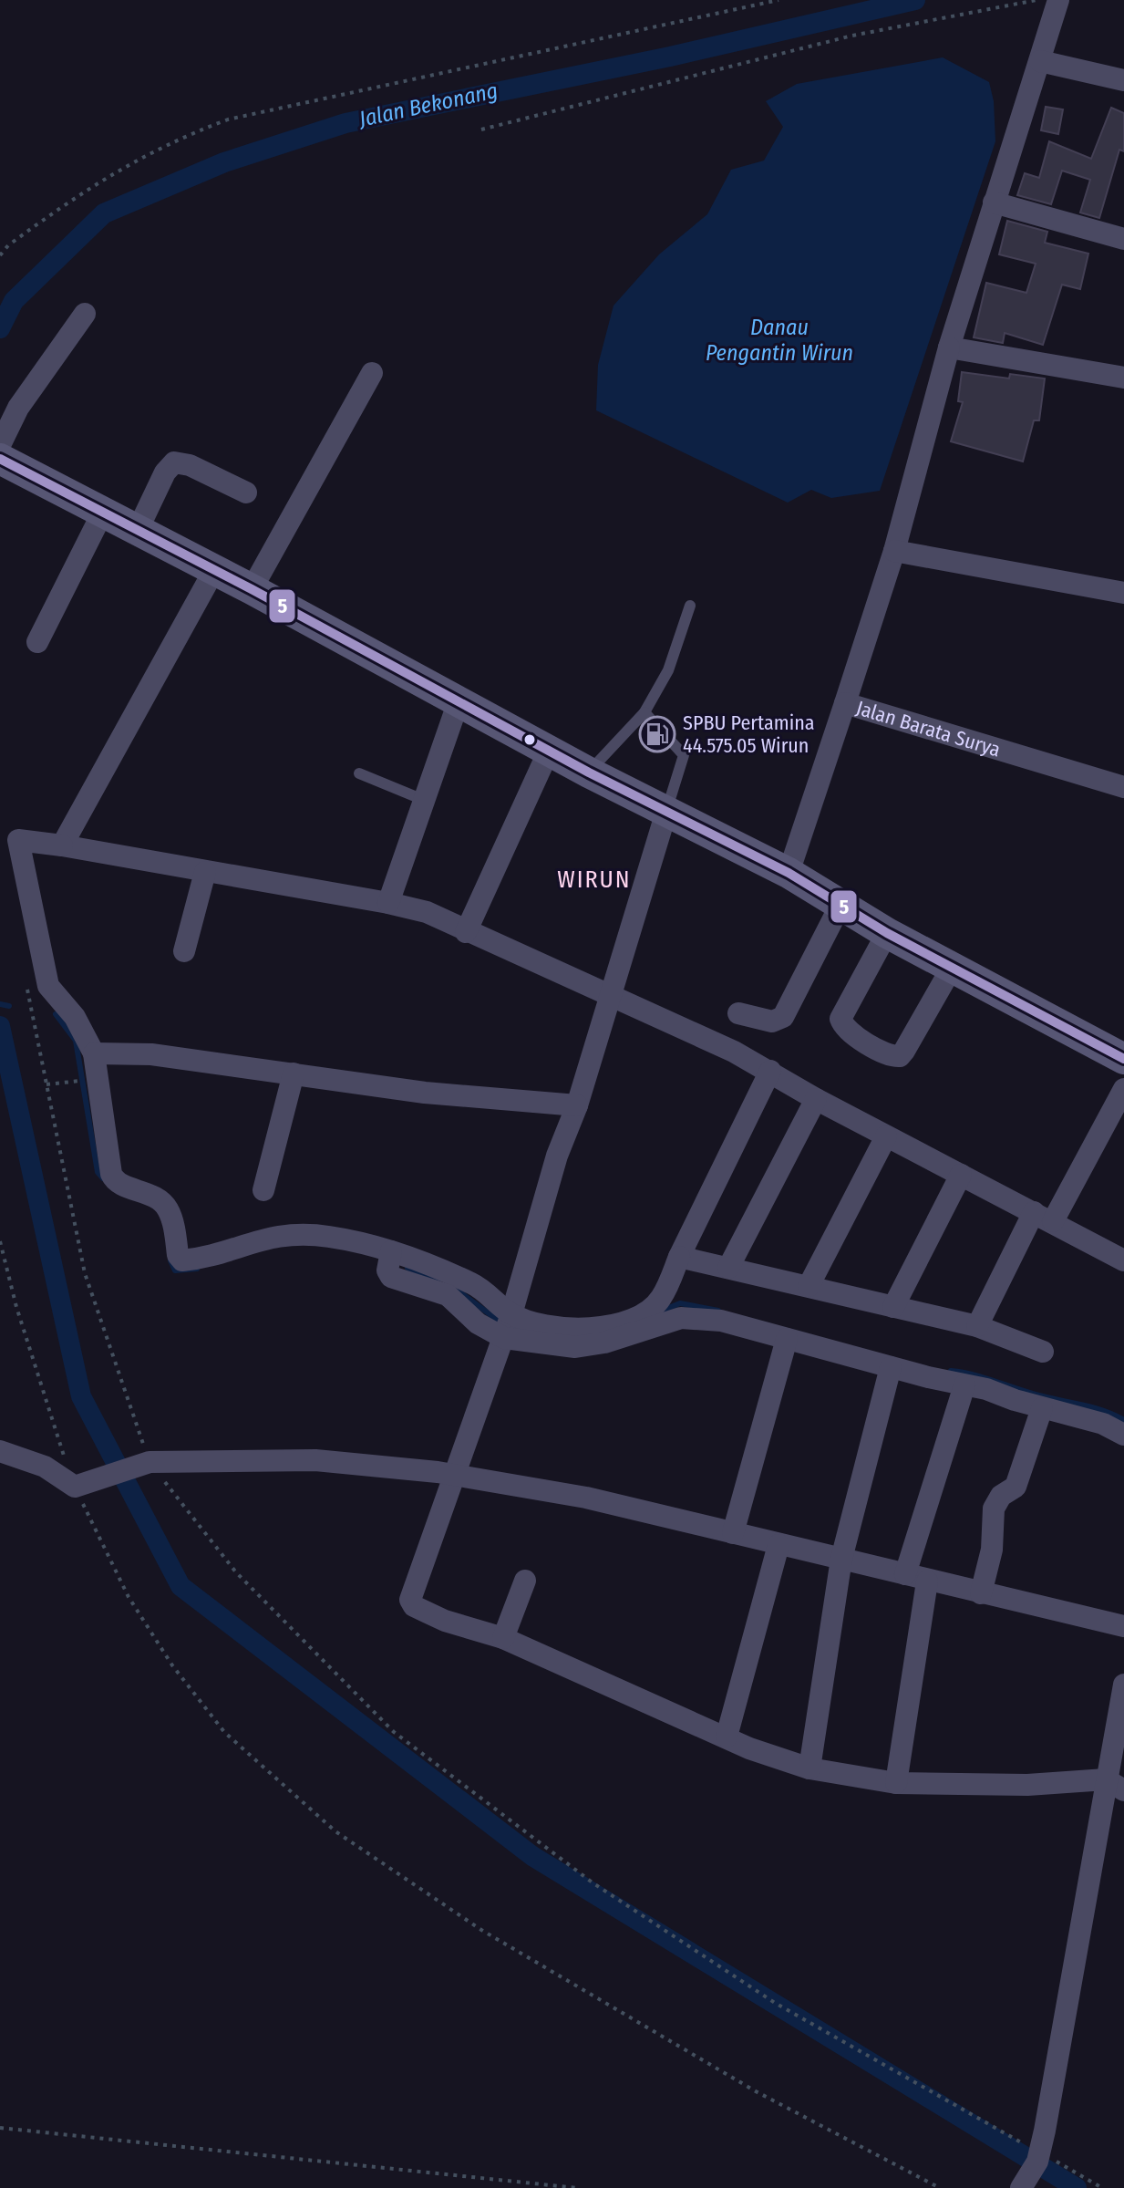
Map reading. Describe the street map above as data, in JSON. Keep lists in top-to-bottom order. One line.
{"streets":{"street":["Jalan Barata Surya"]},"districts":["WIRUN"],"water":["Jalan Bekonang","Danau Pengantin Wirun"],"places":{"fuel station":["SPBU Pertamina 44.575.05 Wirun"]},"lines":["transit line 5"]}
